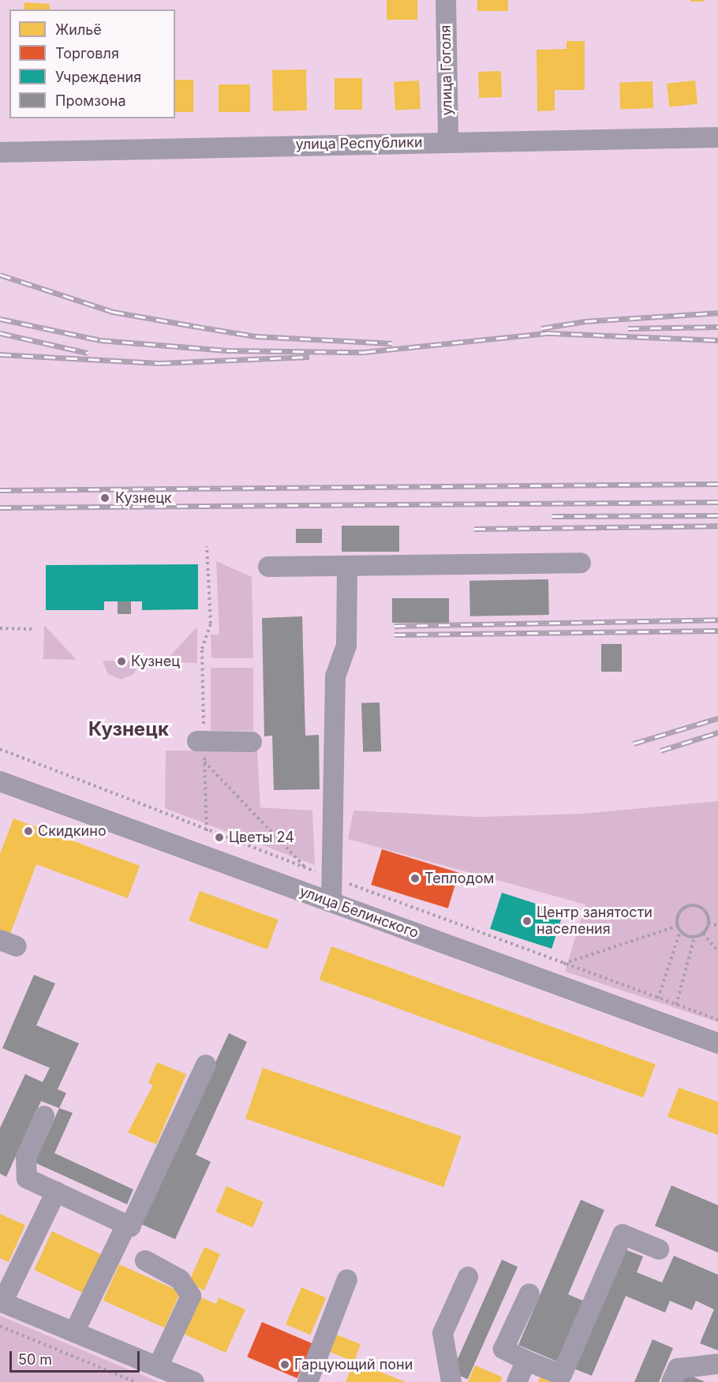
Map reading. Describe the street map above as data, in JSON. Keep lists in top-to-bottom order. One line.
{"streets":{"street":["улица Гоголя","улица Республики","улица Белинского"]},"crossings":[["улица Гоголя","улица Республики"]],"districts":["Кузнецк"],"places":["Кузнецк","Кузнец","Скидкино","Цветы 24","Теплодом","Центр занятости населения","Гарцующий пони"],"legend":["Жильё","Торговля","Учреждения","Промзона"],"scale_bar":"50 m"}
